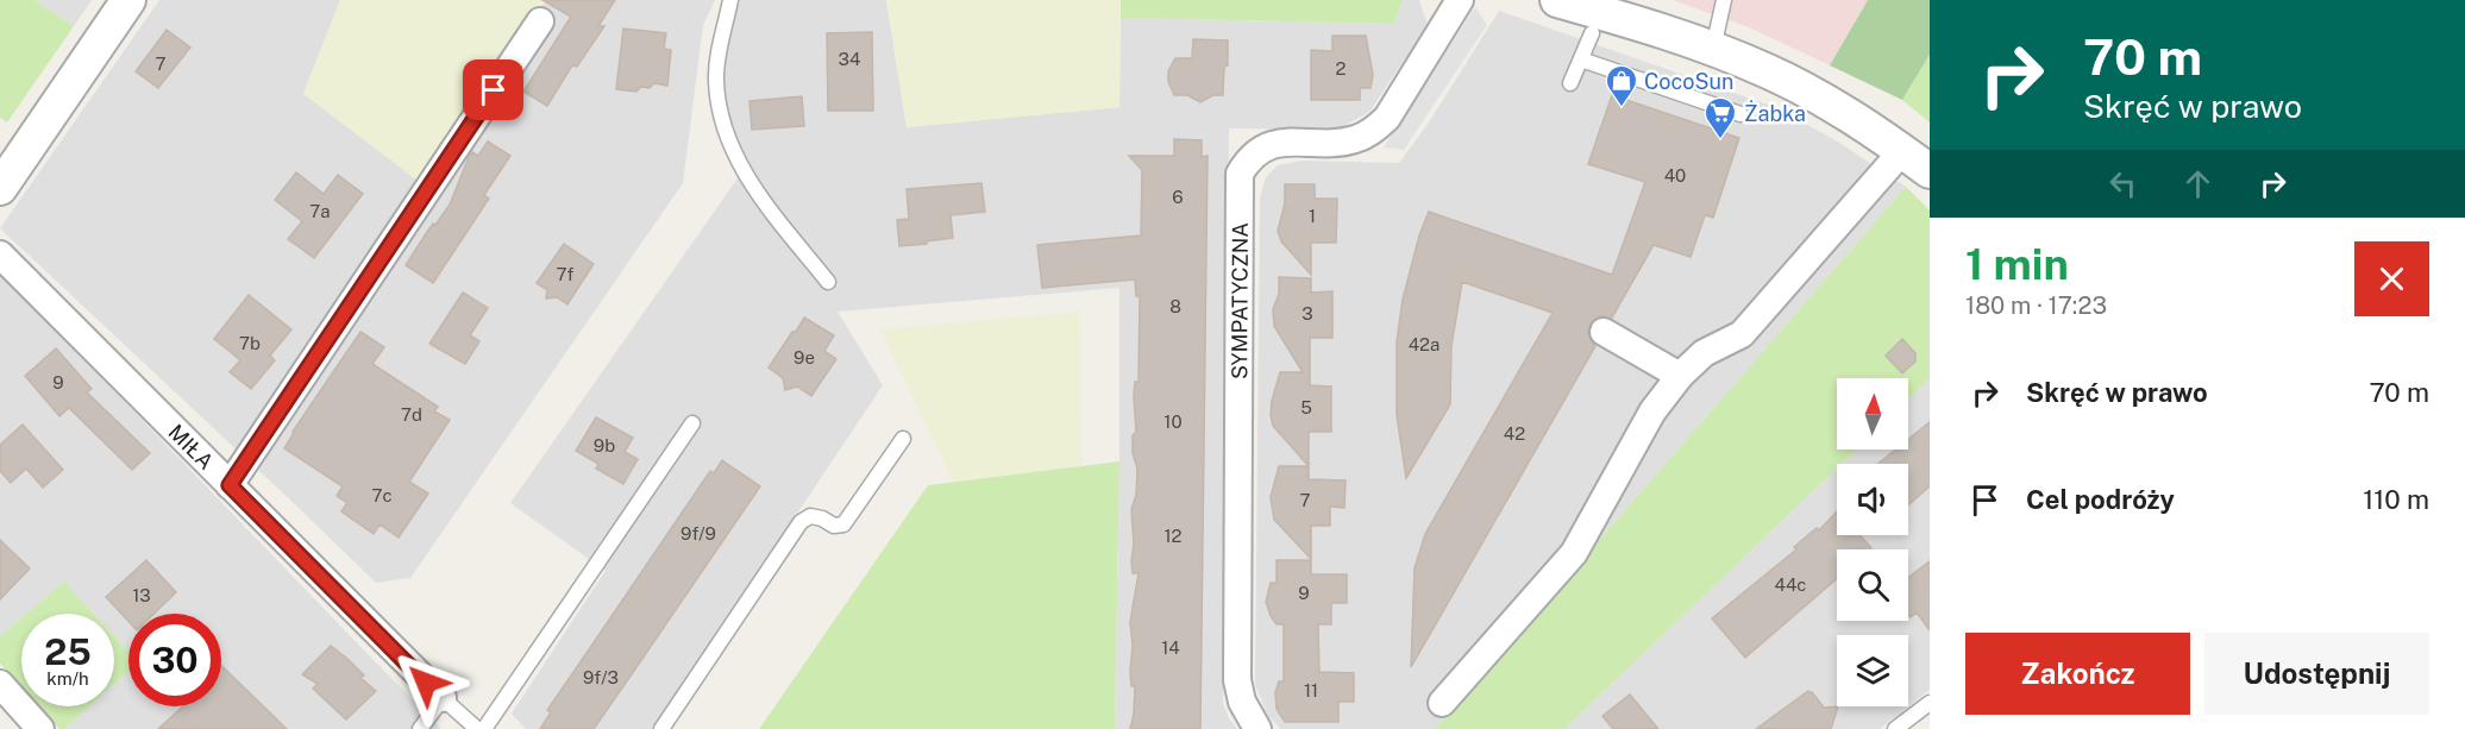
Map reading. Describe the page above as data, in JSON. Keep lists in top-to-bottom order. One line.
{"streets":{"street":["SYMPATYCZNA","MIŁA"]},"places":{"shop":["CocoSun"],"supermarket":["Żabka"]},"house_numbers":["34","7","2","40","6","7a","1","7f","8","3","7b","42a","9e","9","5","7d","10","42","9b","7c","7","9f/9","12","44c","9","13","14","9f/3","11"],"north":"top","page":{"turn":["70 m","Skręć w prawo"],"heading":["1 min","180 m · 17:23"],"list":[{"name":"Skręć w prawo","value":"70 m"},{"name":"Cel podróży","value":"110 m"}],"speed":"25 km/h","limit":"30","buttons":["Zakończ","Udostępnij"]}}
